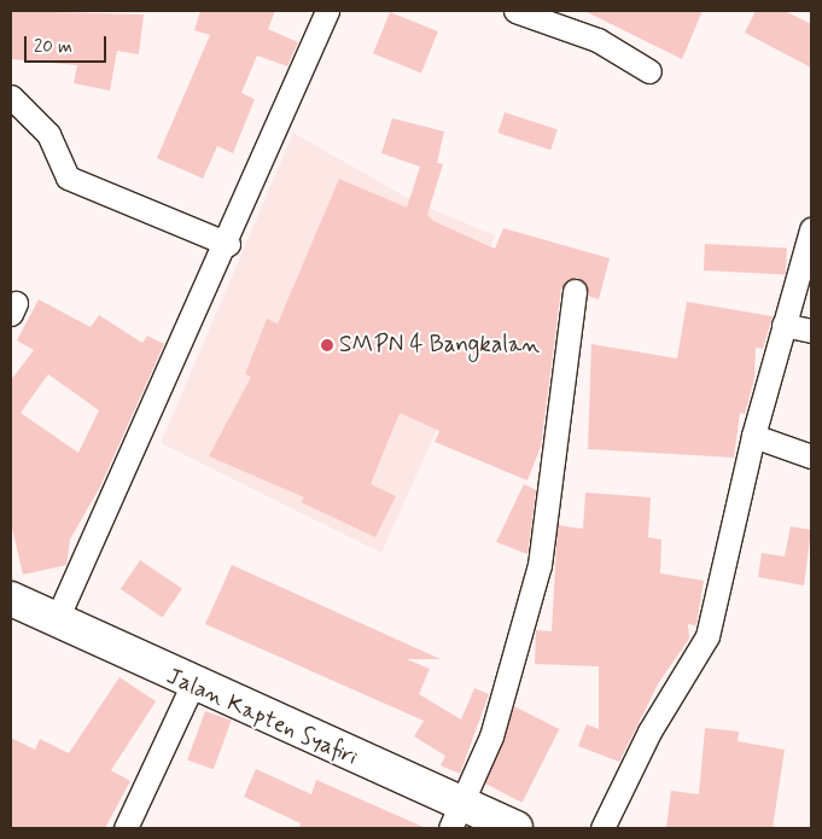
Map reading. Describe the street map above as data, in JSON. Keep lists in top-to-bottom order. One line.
{"streets":{"highway":["Jalan Kapten Syafiri"]},"places":["SMPN 4 Bangkalan"],"scale_bar":"20 m"}
